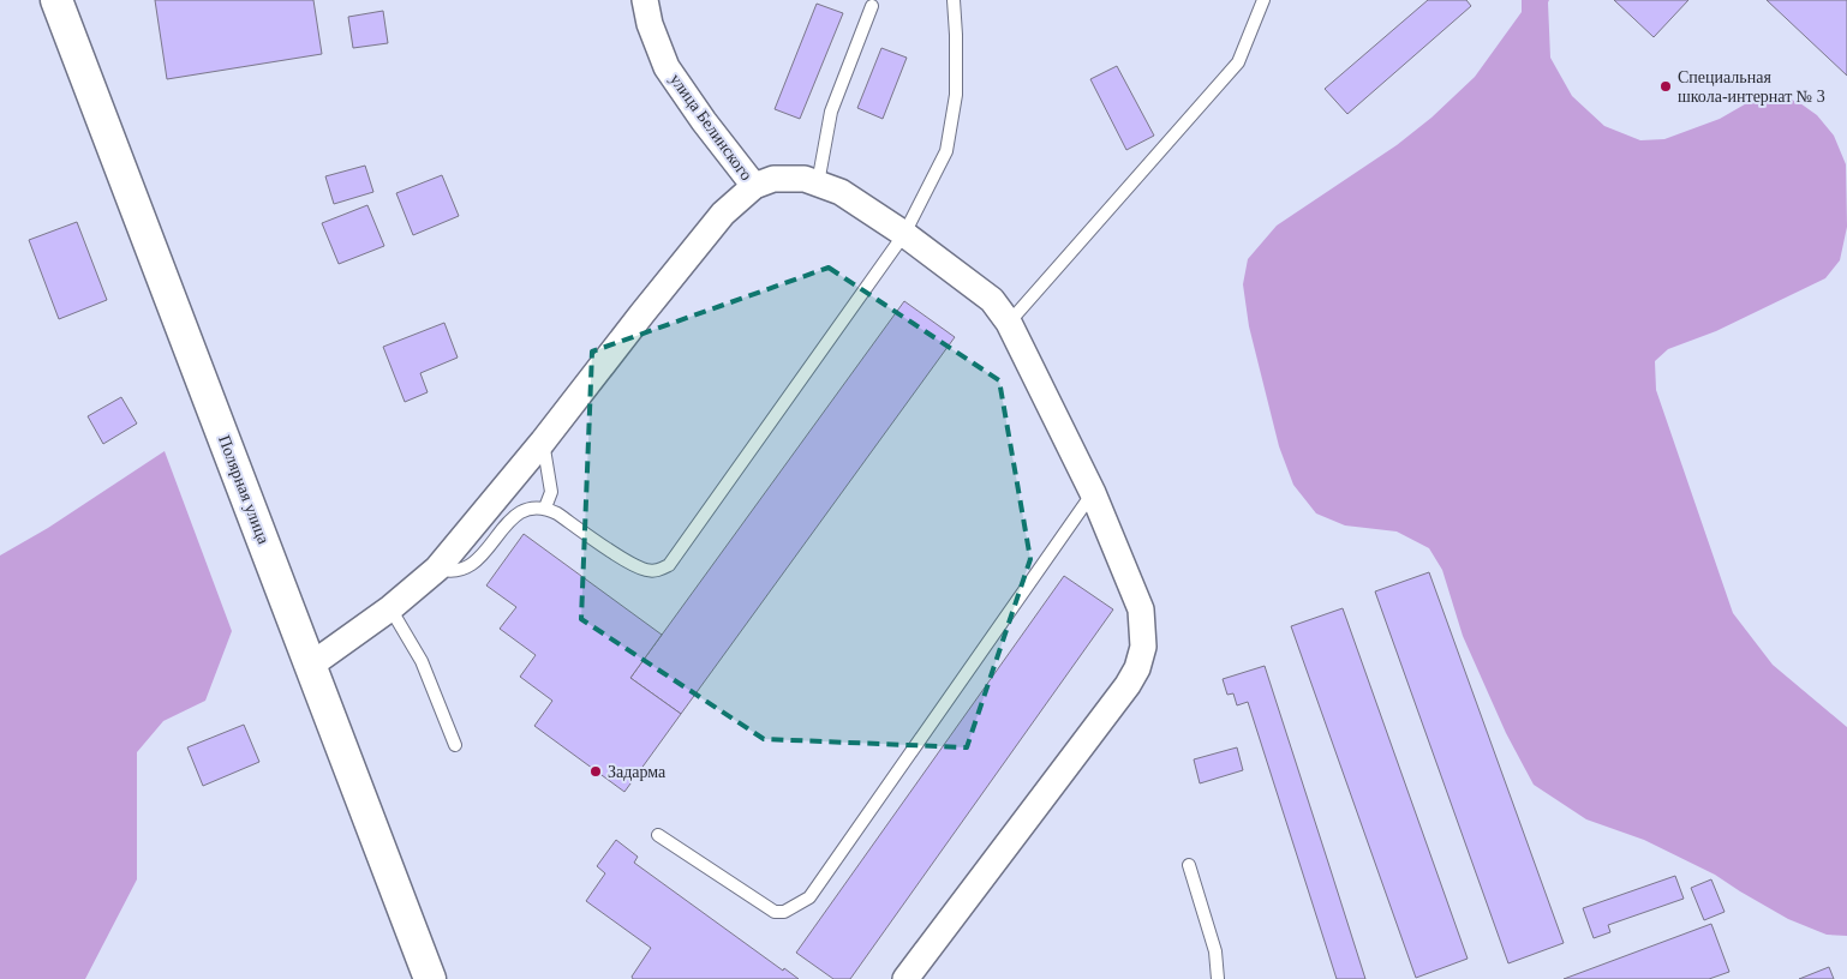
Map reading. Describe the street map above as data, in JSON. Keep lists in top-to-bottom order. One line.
{"streets":{"street":["улица Белинского","Полярная улица"]},"places":["Специальная школа-интернат № 3","Задарма"]}
